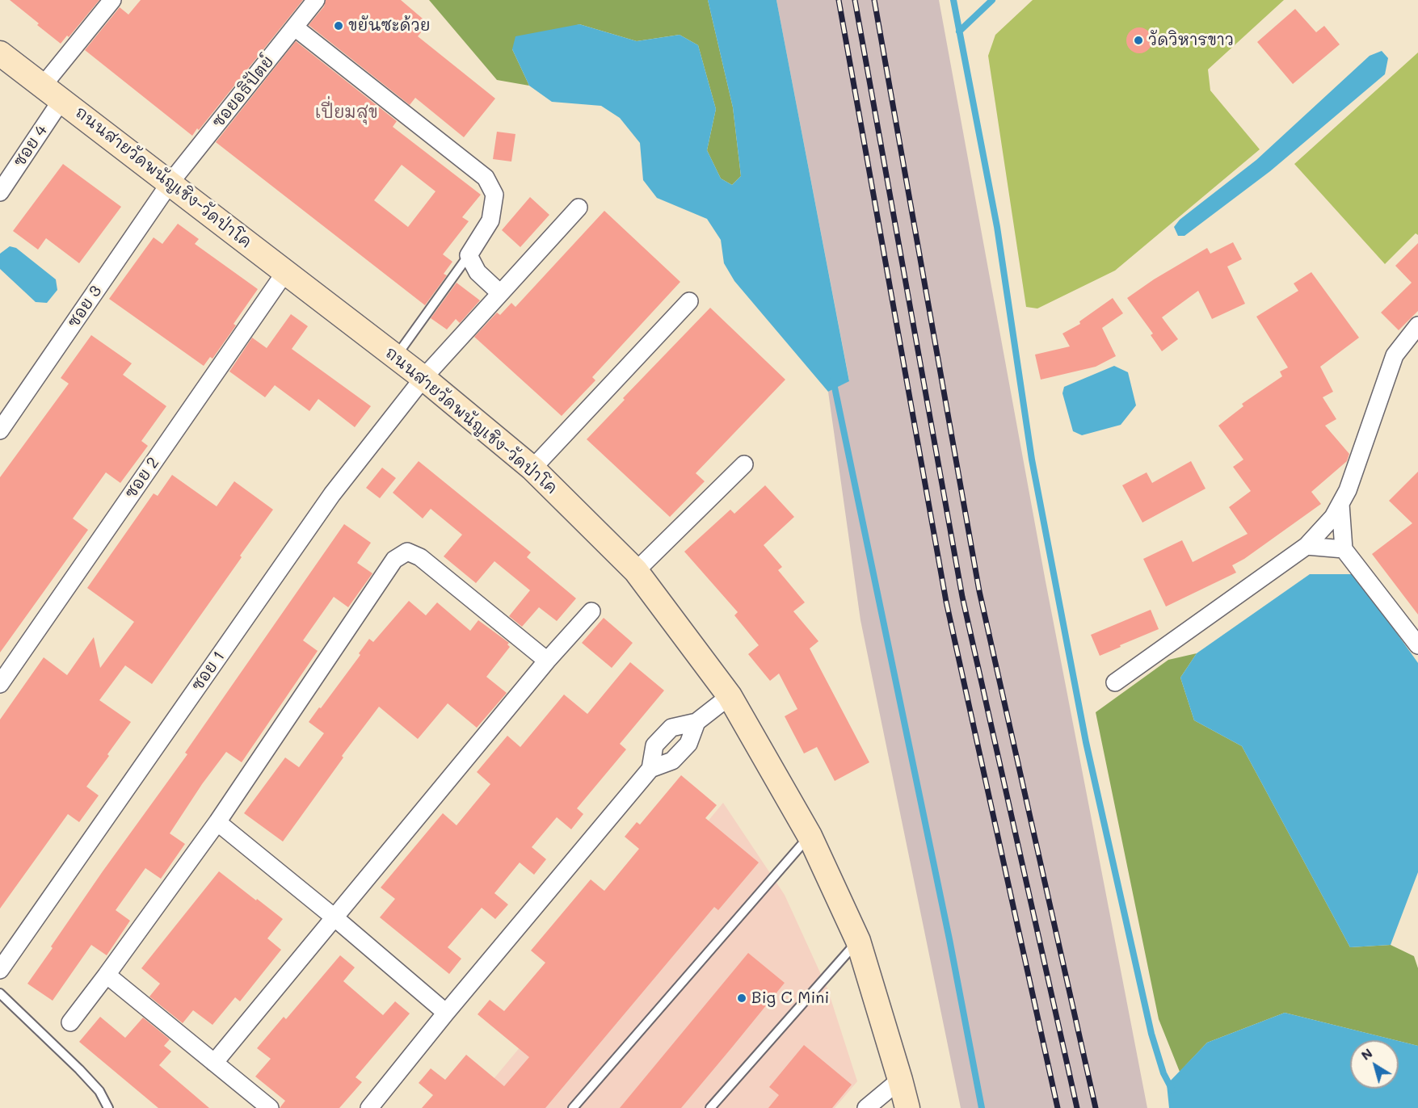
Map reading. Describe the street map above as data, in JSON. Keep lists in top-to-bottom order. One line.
{"streets":{"main road":["ถนนสายวัดพนัญเชิง-วัดป่าโค"],"street":["ซอยอธิปัตย์","ซอย 4","ซอย 3","ซอย 2","ซอย 1"]},"crossings":[["ซอยอธิปัตย์","ถนนสายวัดพนัญเชิง-วัดป่าโค"],["ซอยอธิปัตย์","ซอย 3"],["ซอย 4","ถนนสายวัดพนัญเชิง-วัดป่าโค"],["ถนนสายวัดพนัญเชิง-วัดป่าโค","ซอย 3"],["ถนนสายวัดพนัญเชิง-วัดป่าโค","ซอย 2"],["ถนนสายวัดพนัญเชิง-วัดป่าโค","ซอย 1"]],"districts":["เปี่ยมสุข"],"places":["ขยันซะด้วย","วัดวิหารขาว","Big C Mini"],"north":"top left"}
